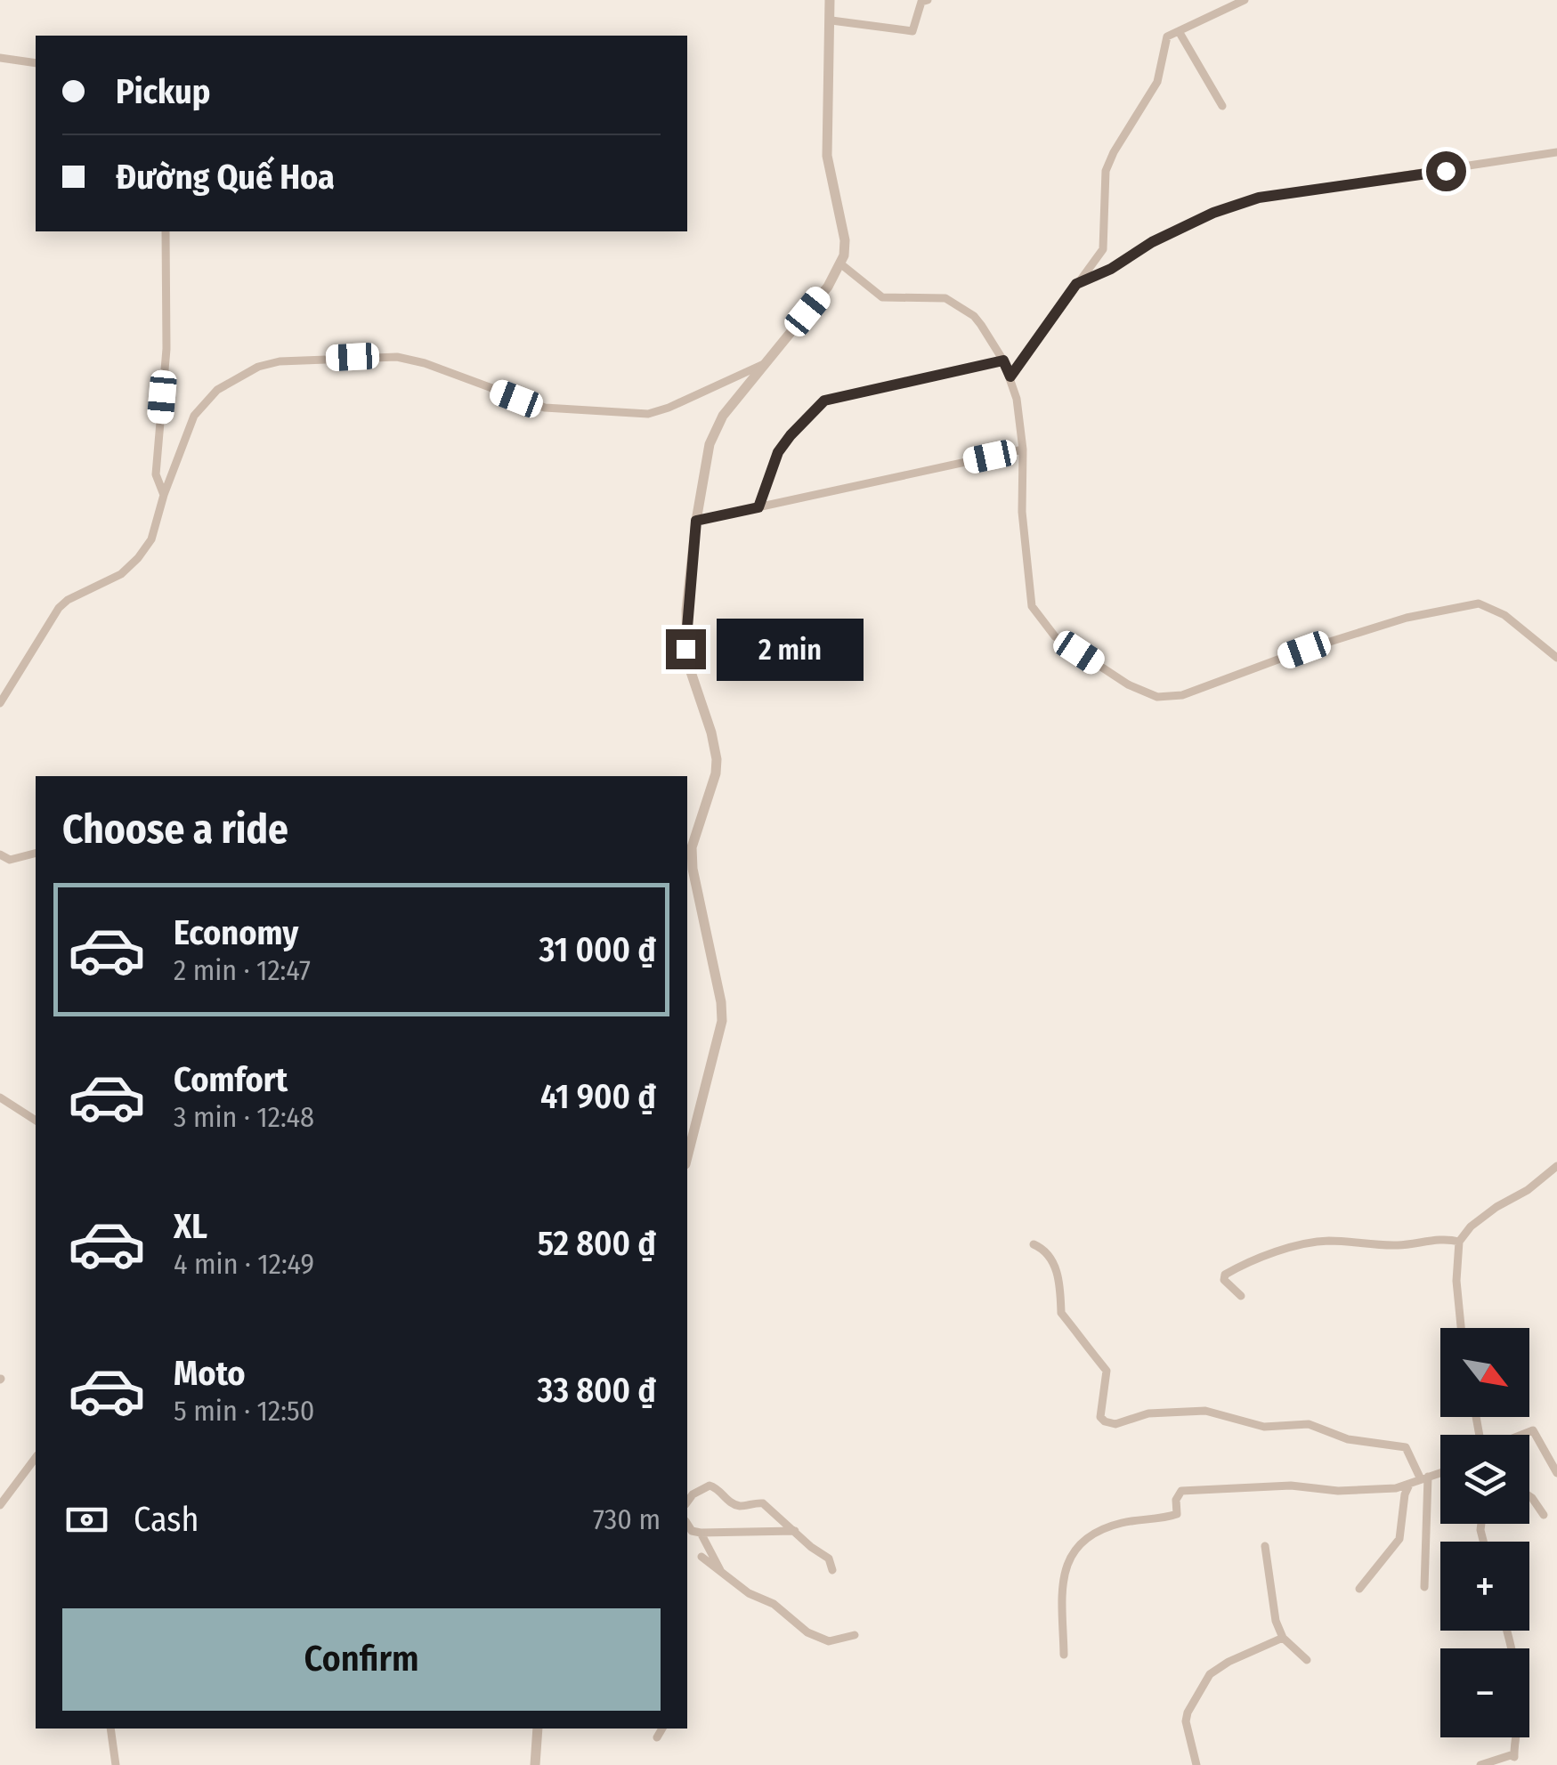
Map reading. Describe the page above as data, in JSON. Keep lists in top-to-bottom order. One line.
{"north":"bottom right","page":{"banner":["Pickup","Đường Quế Hoa"],"bubble":"2 min","heading":"Choose a ride","list":[{"name":"Economy","note":"2 min · 12:47","value":"31 000 ₫"},{"name":"Comfort","note":"3 min · 12:48","value":"41 900 ₫"},{"name":"XL","note":"4 min · 12:49","value":"52 800 ₫"},{"name":"Moto","note":"5 min · 12:50","value":"33 800 ₫"}],"map_buttons":["+","−"],"pay":["Cash","730 m"],"buttons":"Confirm"}}
